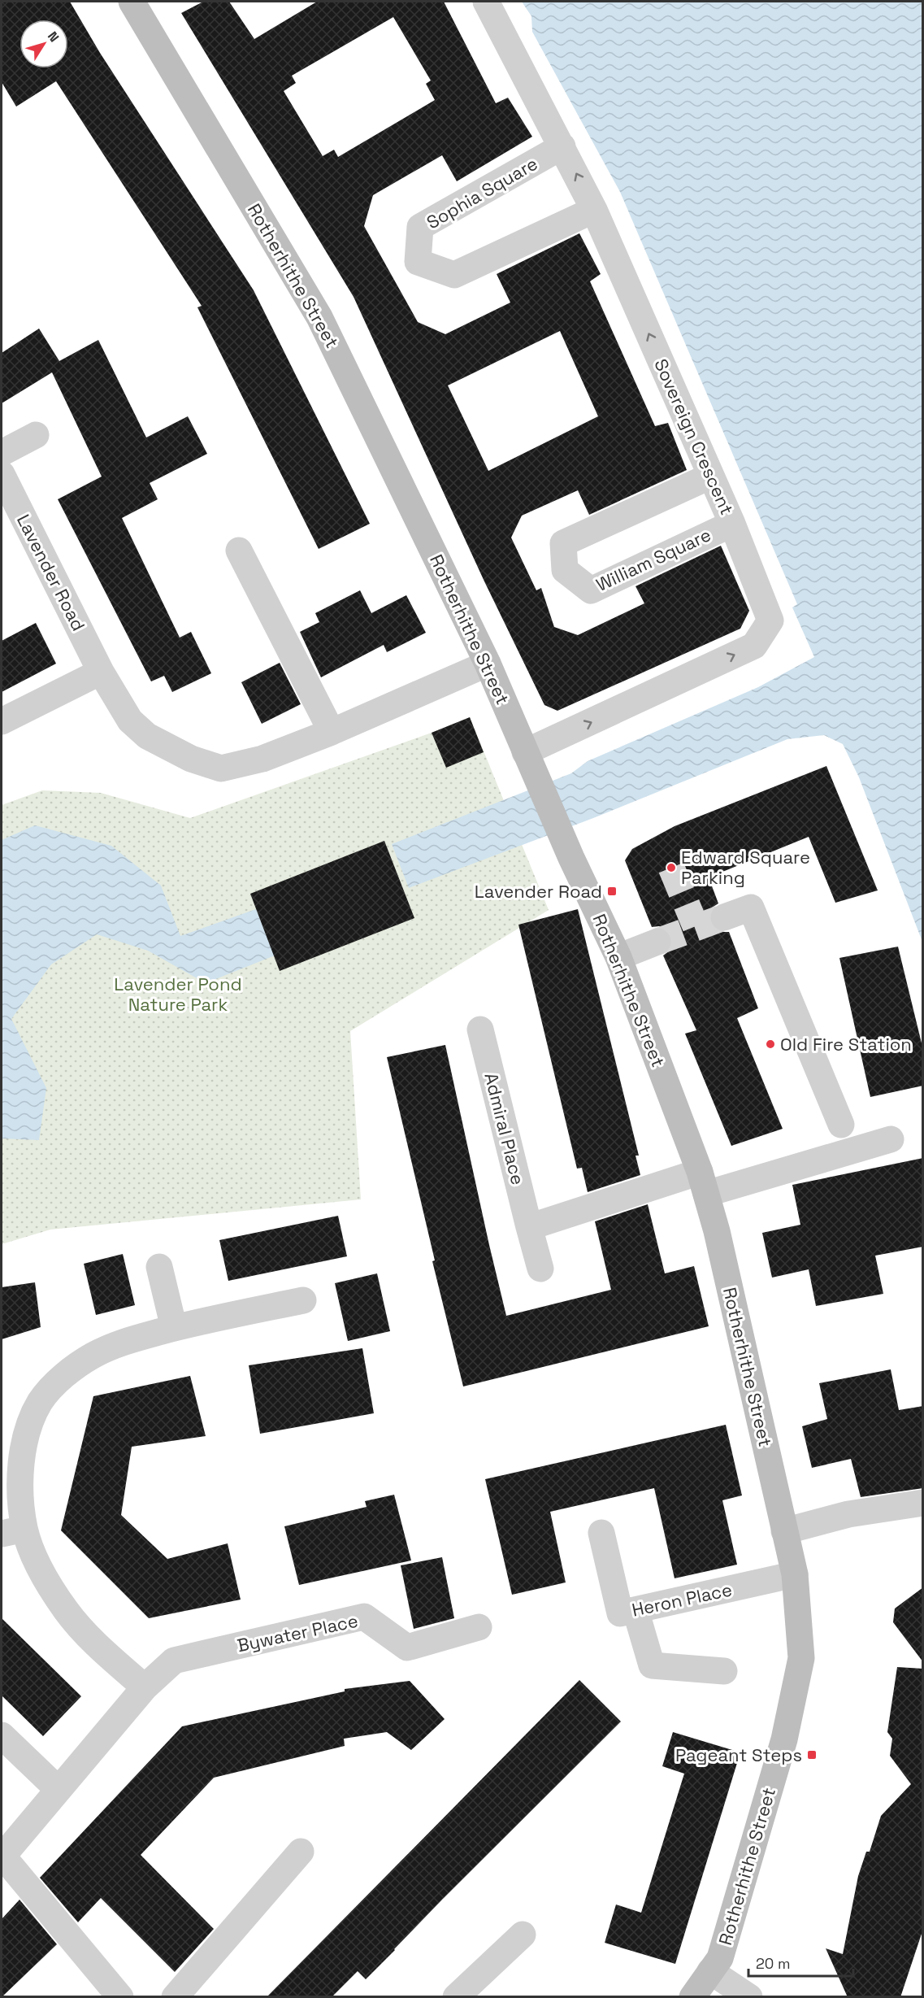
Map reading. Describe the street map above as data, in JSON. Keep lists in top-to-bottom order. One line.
{"streets":{"street":["Sophia Square","Rotherhithe Street","Sovereign Crescent","William Square","Lavender Road","Admiral Place","Heron Place","Bywater Place"]},"crossings":[["Sophia Square","Sovereign Crescent"],["Rotherhithe Street","Sovereign Crescent"],["Rotherhithe Street","Lavender Road"],["Rotherhithe Street","Heron Place"],["Sovereign Crescent","William Square"]],"parks":["Lavender Pond Nature Park"],"places":{"other":["Edward Square Parking","Old Fire Station"],"transit":["Lavender Road","Pageant Steps"]},"scale_bar":"20 m","north":"top right"}
